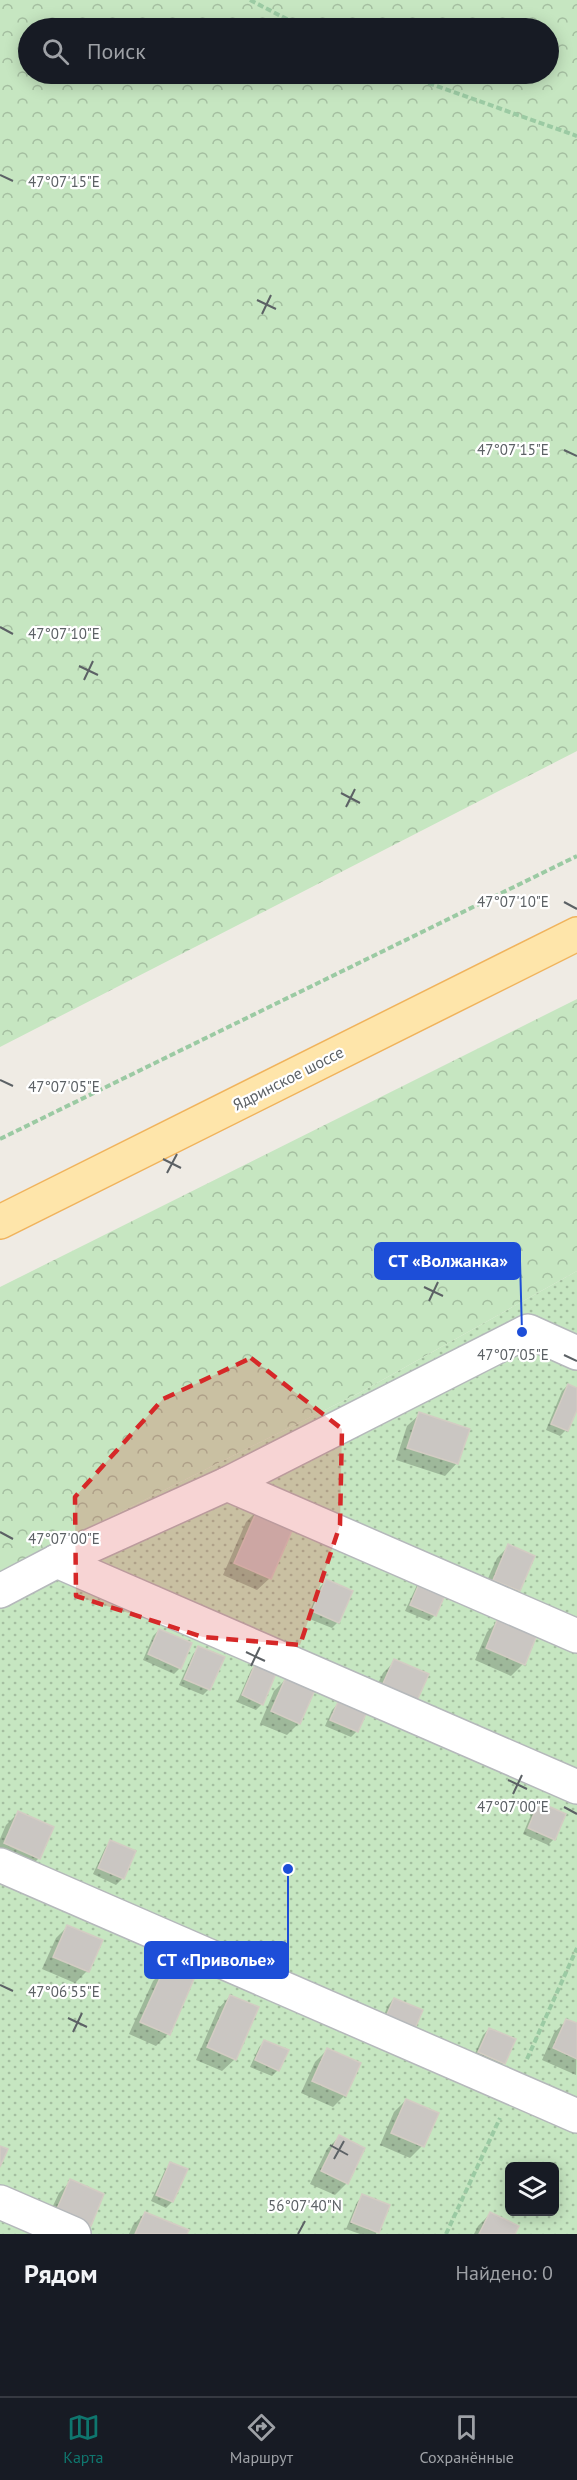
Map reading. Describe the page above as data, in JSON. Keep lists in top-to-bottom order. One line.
{"streets":{"main road":["Ядринское шоссе"]},"places":["СТ «Волжанка»","СТ «Приволье»"],"page":{"search":"Поиск","heading":["Рядом","Найдено: 0"],"nav":["Карта","Маршрут","Сохранённые"]},"coordinates":["47°07'15\"E","47°07'10\"E","47°07'05\"E","47°07'00\"E","47°06'55\"E","56°07'40\"N"]}
